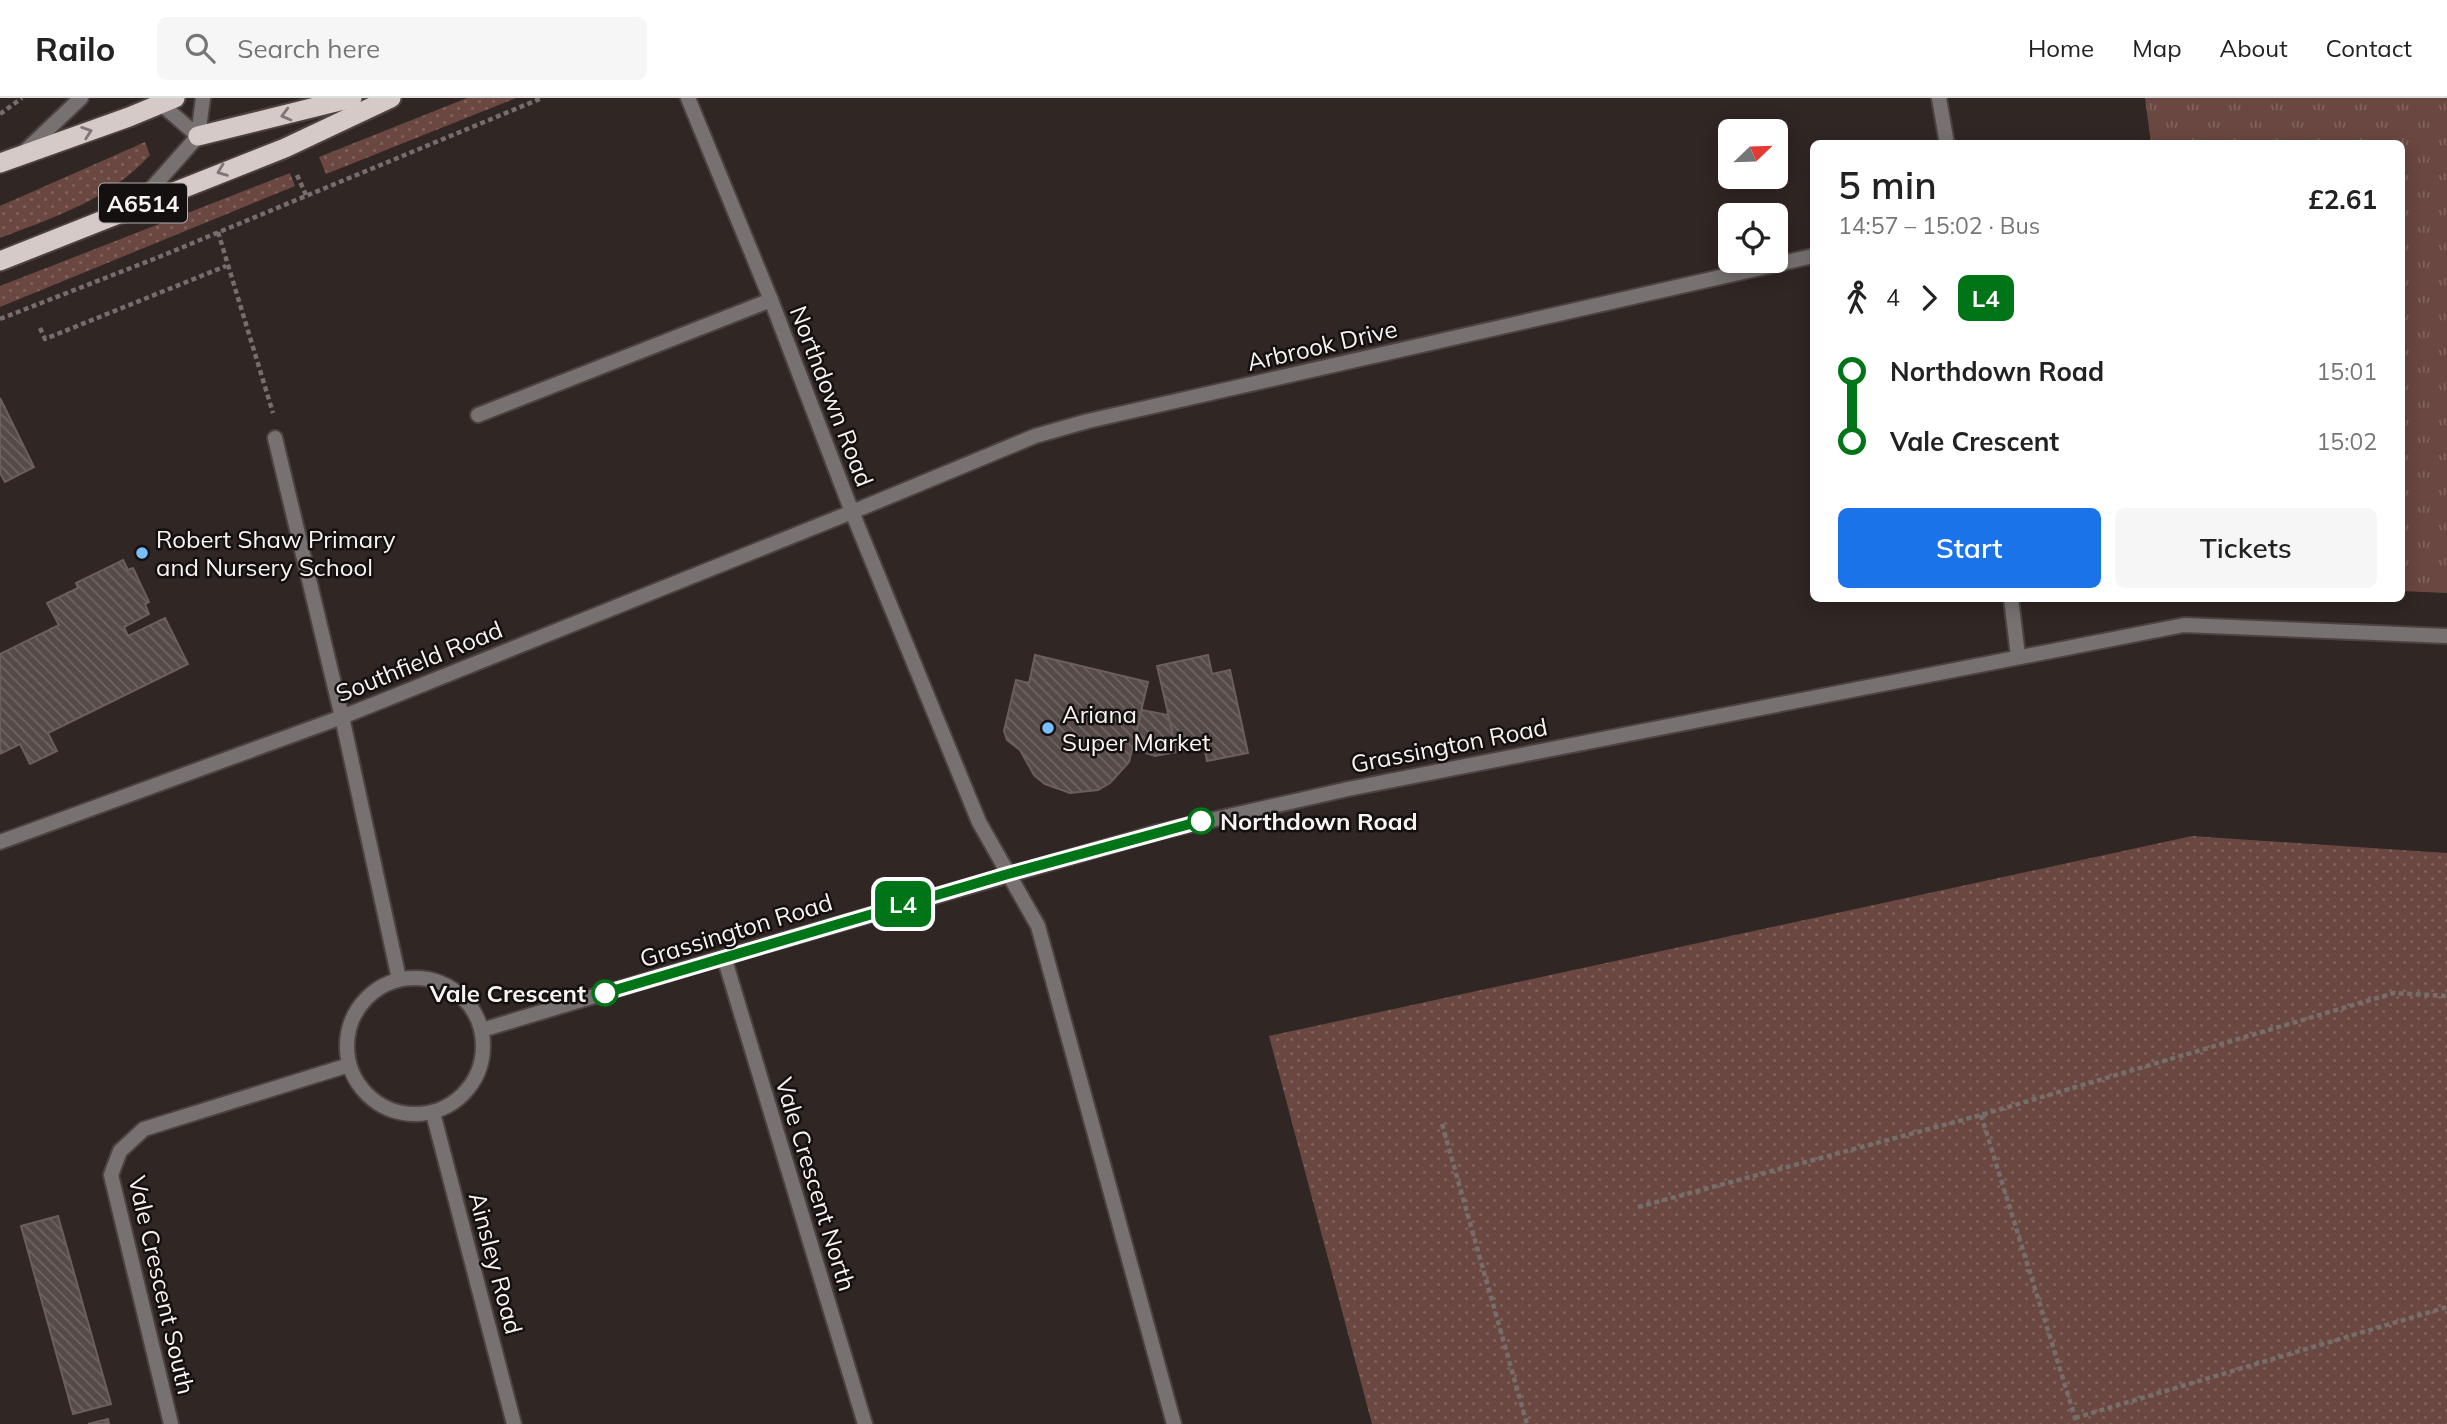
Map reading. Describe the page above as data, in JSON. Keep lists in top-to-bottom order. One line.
{"streets":{"highway":["A6514"],"street":["Arbrook Drive","Northdown Road","Southfield Road","Grassington Road","Vale Crescent North","Ainsley Road","Vale Crescent South"]},"crossings":[["Arbrook Drive","Northdown Road"],["Arbrook Drive","Southfield Road"],["Northdown Road","Southfield Road"],["Northdown Road","Grassington Road"],["Grassington Road","Vale Crescent North"],["Grassington Road","Ainsley Road"],["Grassington Road","Vale Crescent South"],["Ainsley Road","Vale Crescent South"]],"places":["Robert Shaw Primary and Nursery School","Ariana Super Market","Northdown Road","Vale Crescent"],"lines":["bus line L4"],"north":"top right","page":{"header":"Railo","search":"Search here","nav":["Home","Map","About","Contact"],"on_map":"L4","heading":["5 min","14:57 – 15:02 · Bus","£2.61"],"legs":["4","L4"],"list":[{"name":"Northdown Road","value":"15:01"},{"name":"Vale Crescent","value":"15:02"}],"buttons":["Start","Tickets"]}}
